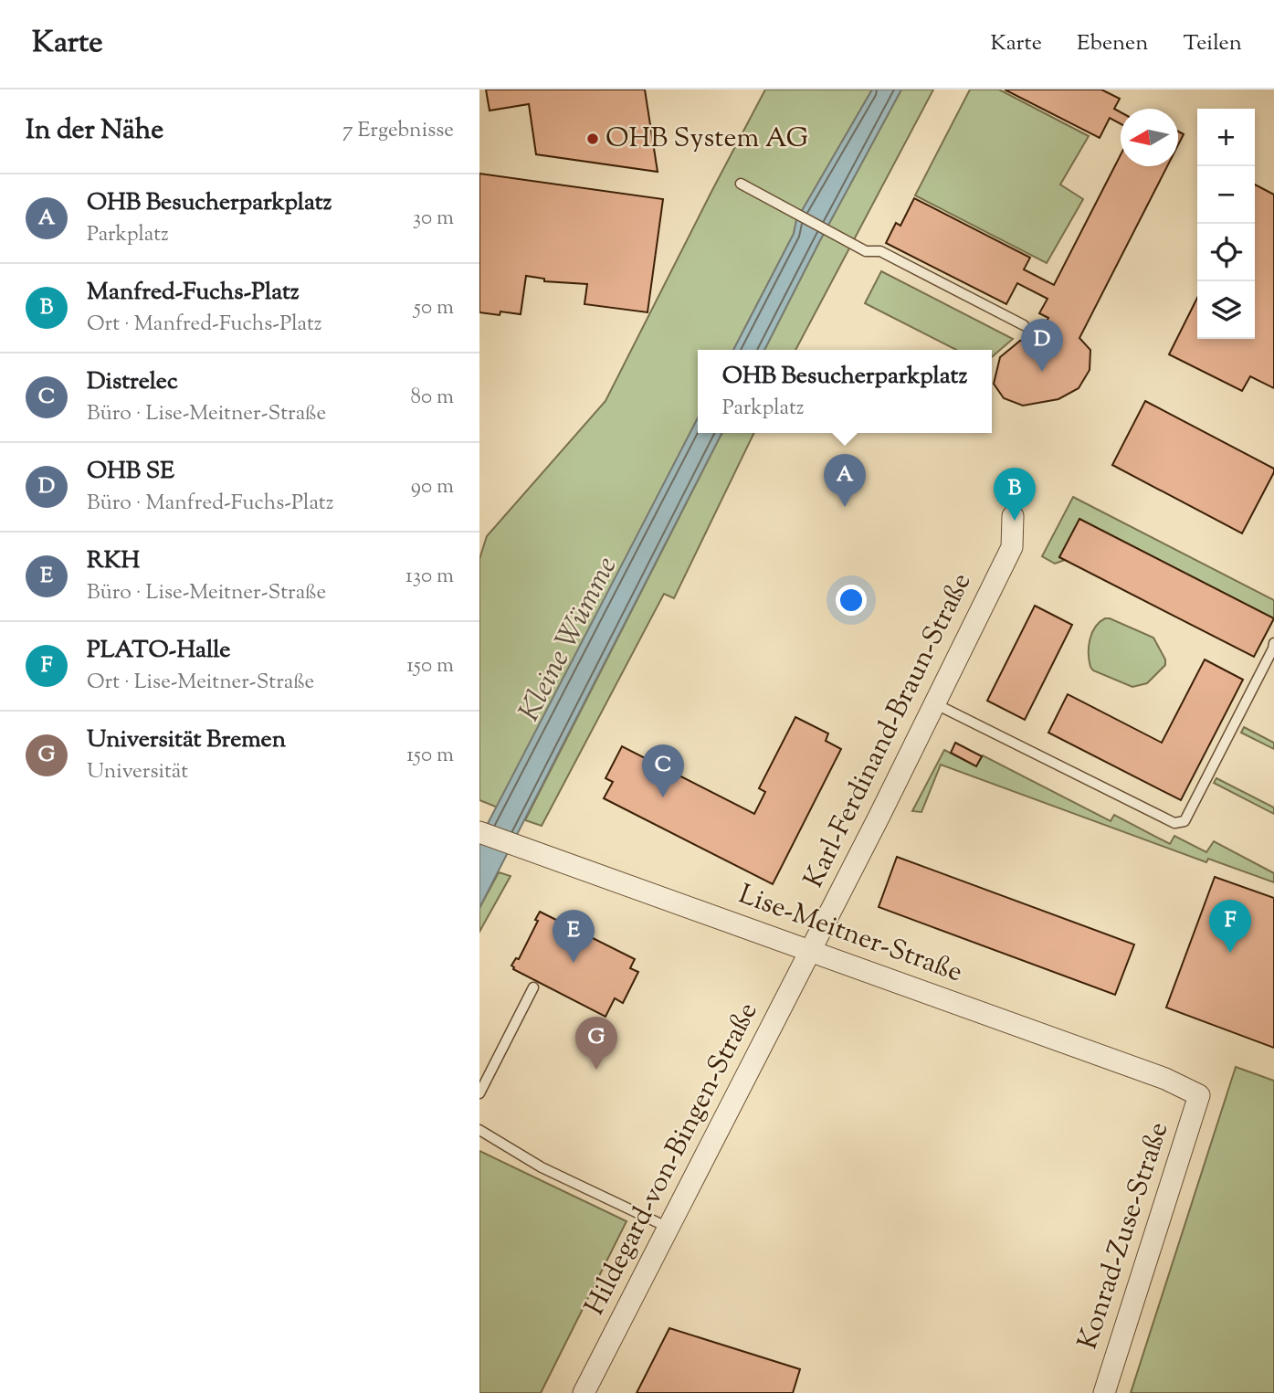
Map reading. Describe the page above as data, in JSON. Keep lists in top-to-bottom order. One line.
{"streets":{"street":["Karl-Ferdinand-Braun-Straße","Lise-Meitner-Straße","Hildegard-von-Bingen-Straße","Konrad-Zuse-Straße"]},"crossings":[["Karl-Ferdinand-Braun-Straße","Lise-Meitner-Straße"],["Karl-Ferdinand-Braun-Straße","Hildegard-von-Bingen-Straße"],["Lise-Meitner-Straße","Hildegard-von-Bingen-Straße"],["Lise-Meitner-Straße","Konrad-Zuse-Straße"]],"water":["Kleine Wümme"],"places":["OHB System AG"],"north":"left","page":{"header":"Karte","nav":["Karte","Ebenen","Teilen"],"heading":["In der Nähe","7 Ergebnisse"],"map_buttons":["+","−"],"list":[{"mark":"A","name":"OHB Besucherparkplatz","note":"Parkplatz","value":"30 m"},{"mark":"B","name":"Manfred-Fuchs-Platz","note":"Ort · Manfred-Fuchs-Platz","value":"50 m"},{"mark":"C","name":"Distrelec","note":"Büro · Lise-Meitner-Straße","value":"80 m"},{"mark":"D","name":"OHB SE","note":"Büro · Manfred-Fuchs-Platz","value":"90 m"},{"mark":"E","name":"RKH","note":"Büro · Lise-Meitner-Straße","value":"130 m"},{"mark":"F","name":"PLATO-Halle","note":"Ort · Lise-Meitner-Straße","value":"150 m"},{"mark":"G","name":"Universität Bremen","note":"Universität","value":"150 m"}],"pins":["D","A","B","C","F","E","G"],"popup":["OHB Besucherparkplatz","Parkplatz"]}}
